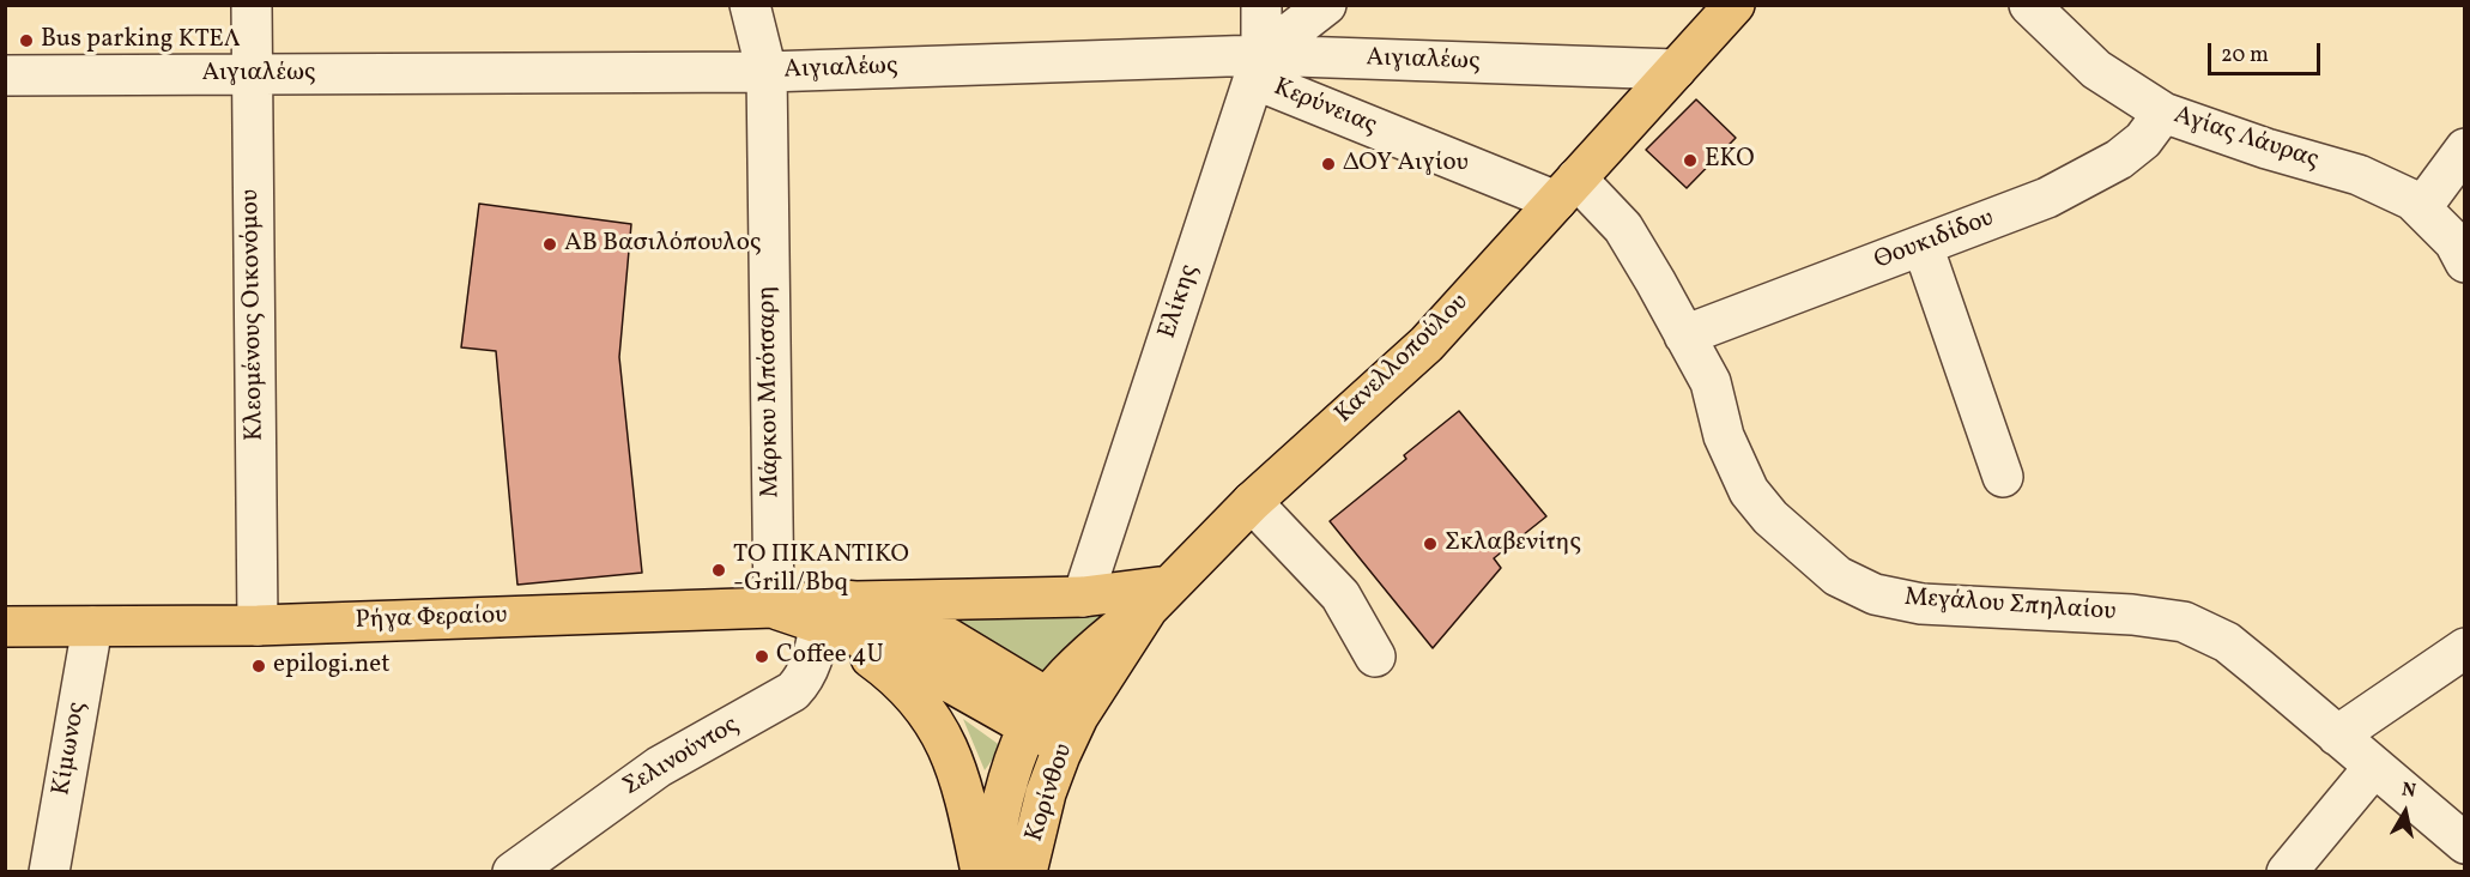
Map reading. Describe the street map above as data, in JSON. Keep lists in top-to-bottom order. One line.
{"streets":{"main road":["Κανελλοπούλου","Ρήγα Φεραίου","Κορίνθου"],"street":["Αιγιαλέως","Κερύνειας","Αγίας Λάυρας","Θουκιδίδου","Ελίκης","Κλεομένους Οικονόμου","Μάρκου Μπότσαρη","Μεγάλου Σπηλαίου","Κίμωνος","Σελινούντος"]},"crossings":[["Αιγιαλέως","Κερύνειας"],["Αιγιαλέως","Ελίκης"],["Αιγιαλέως","Κλεομένους Οικονόμου"],["Αιγιαλέως","Κανελλοπούλου"],["Αιγιαλέως","Μάρκου Μπότσαρη"],["Κερύνειας","Ελίκης"],["Κερύνειας","Κανελλοπούλου"],["Κερύνειας","Μεγάλου Σπηλαίου"],["Αγίας Λάυρας","Θουκιδίδου"],["Θουκιδίδου","Μεγάλου Σπηλαίου"],["Κλεομένους Οικονόμου","Ρήγα Φεραίου"],["Κανελλοπούλου","Μεγάλου Σπηλαίου"],["Κανελλοπούλου","Κορίνθου"],["Μάρκου Μπότσαρη","Ρήγα Φεραίου"],["Ρήγα Φεραίου","Κίμωνος"]],"places":["Bus parking ΚΤΕΛ","EKO","ΔΟΥ Αιγίου","ΑΒ Βασιλόπουλος","Σκλαβενίτης","ΤΟ ΠΙΚΑΝΤΙΚΟ -Grill/Bbq","Coffee 4U","epilogi.net"],"scale_bar":"20 m","north":"top"}
